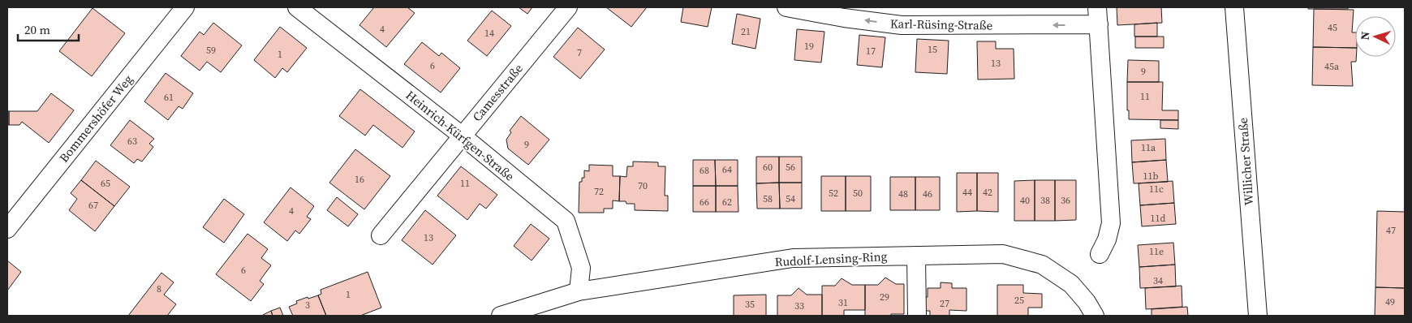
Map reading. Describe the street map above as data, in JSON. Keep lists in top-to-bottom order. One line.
{"streets":{"street":["Karl-Rüsing-Straße","Camesstraße","Bommershöfer Weg","Heinrich-Kürfgen-Straße","Willicher Straße","Rudolf-Lensing-Ring"]},"crossings":[["Camesstraße","Heinrich-Kürfgen-Straße"],["Heinrich-Kürfgen-Straße","Rudolf-Lensing-Ring"]],"one_way":["Karl-Rüsing-Straße"],"house_numbers":["45","4","21","14","19","15","59","17","7","1","13","6","45a","9","11","61","63","9","11a","60","56","64","68","11b","16","65","11","70","11c","72","44","42","52","50","48","46","58","54","40","38","36","66","62","67","4","11d","47","13","11e","6","34","8","1","29","25","49","31","27","35","3","33"],"scale_bar":"20 m","north":"left"}
